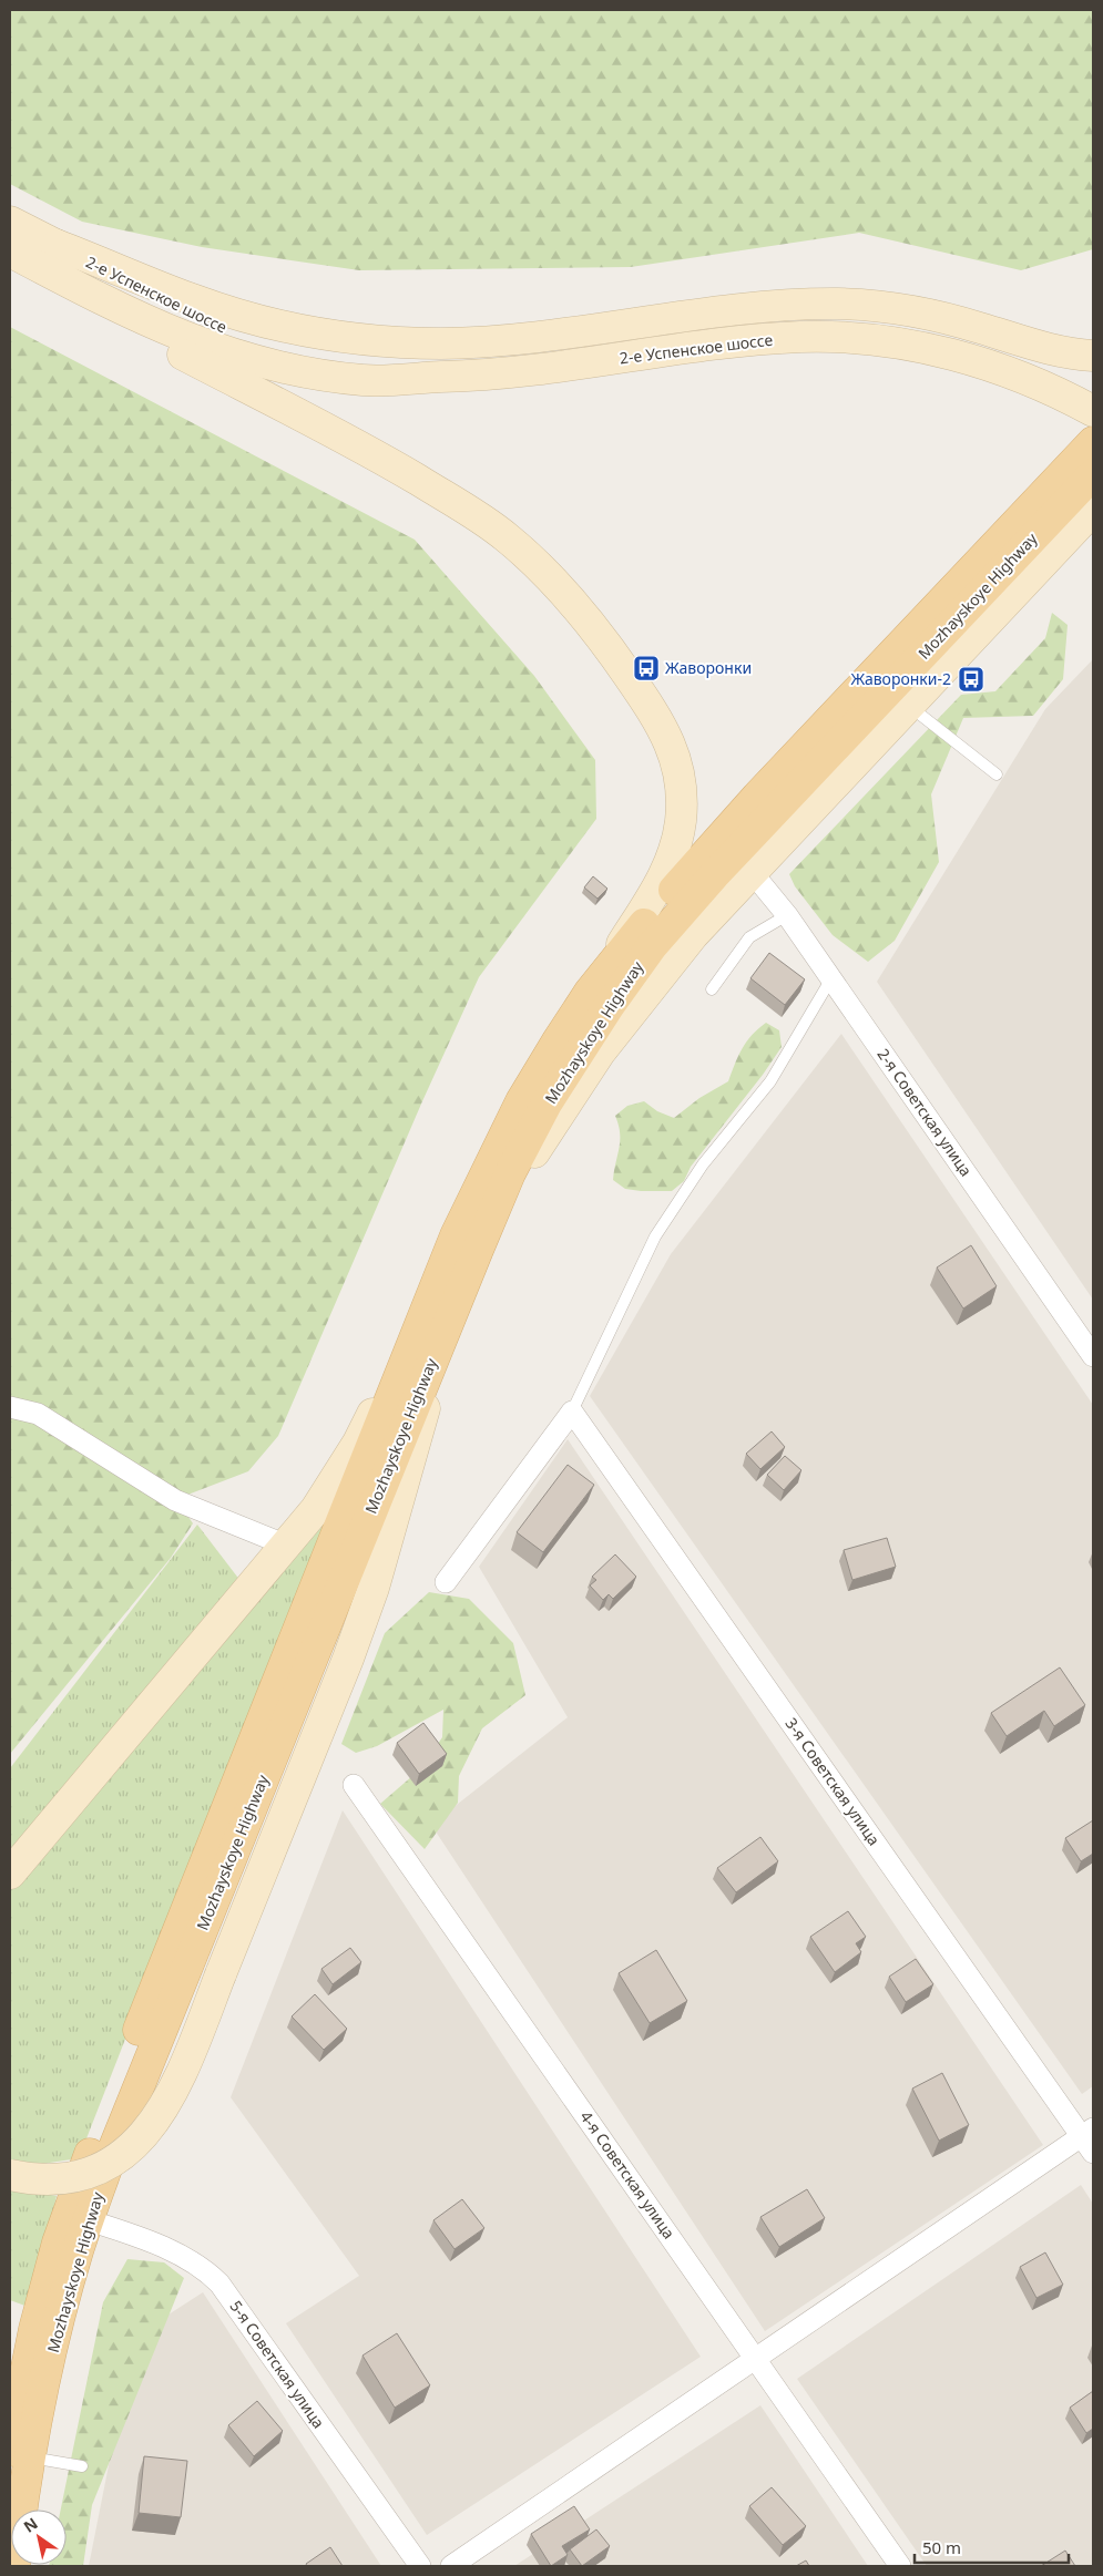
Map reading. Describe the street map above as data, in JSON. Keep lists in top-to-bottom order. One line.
{"streets":{"main road":["2-е Успенское шоссе","Mozhayskoye Highway"],"street":["2-я Советская улица","3-я Советская улица","4-я Советская улица","5-я Советская улица"]},"crossings":[["Mozhayskoye Highway","5-я Советская улица"]],"places":{"bus stop":["Жаворонки","Жаворонки-2"]},"scale_bar":"50 m","north":"top left"}
